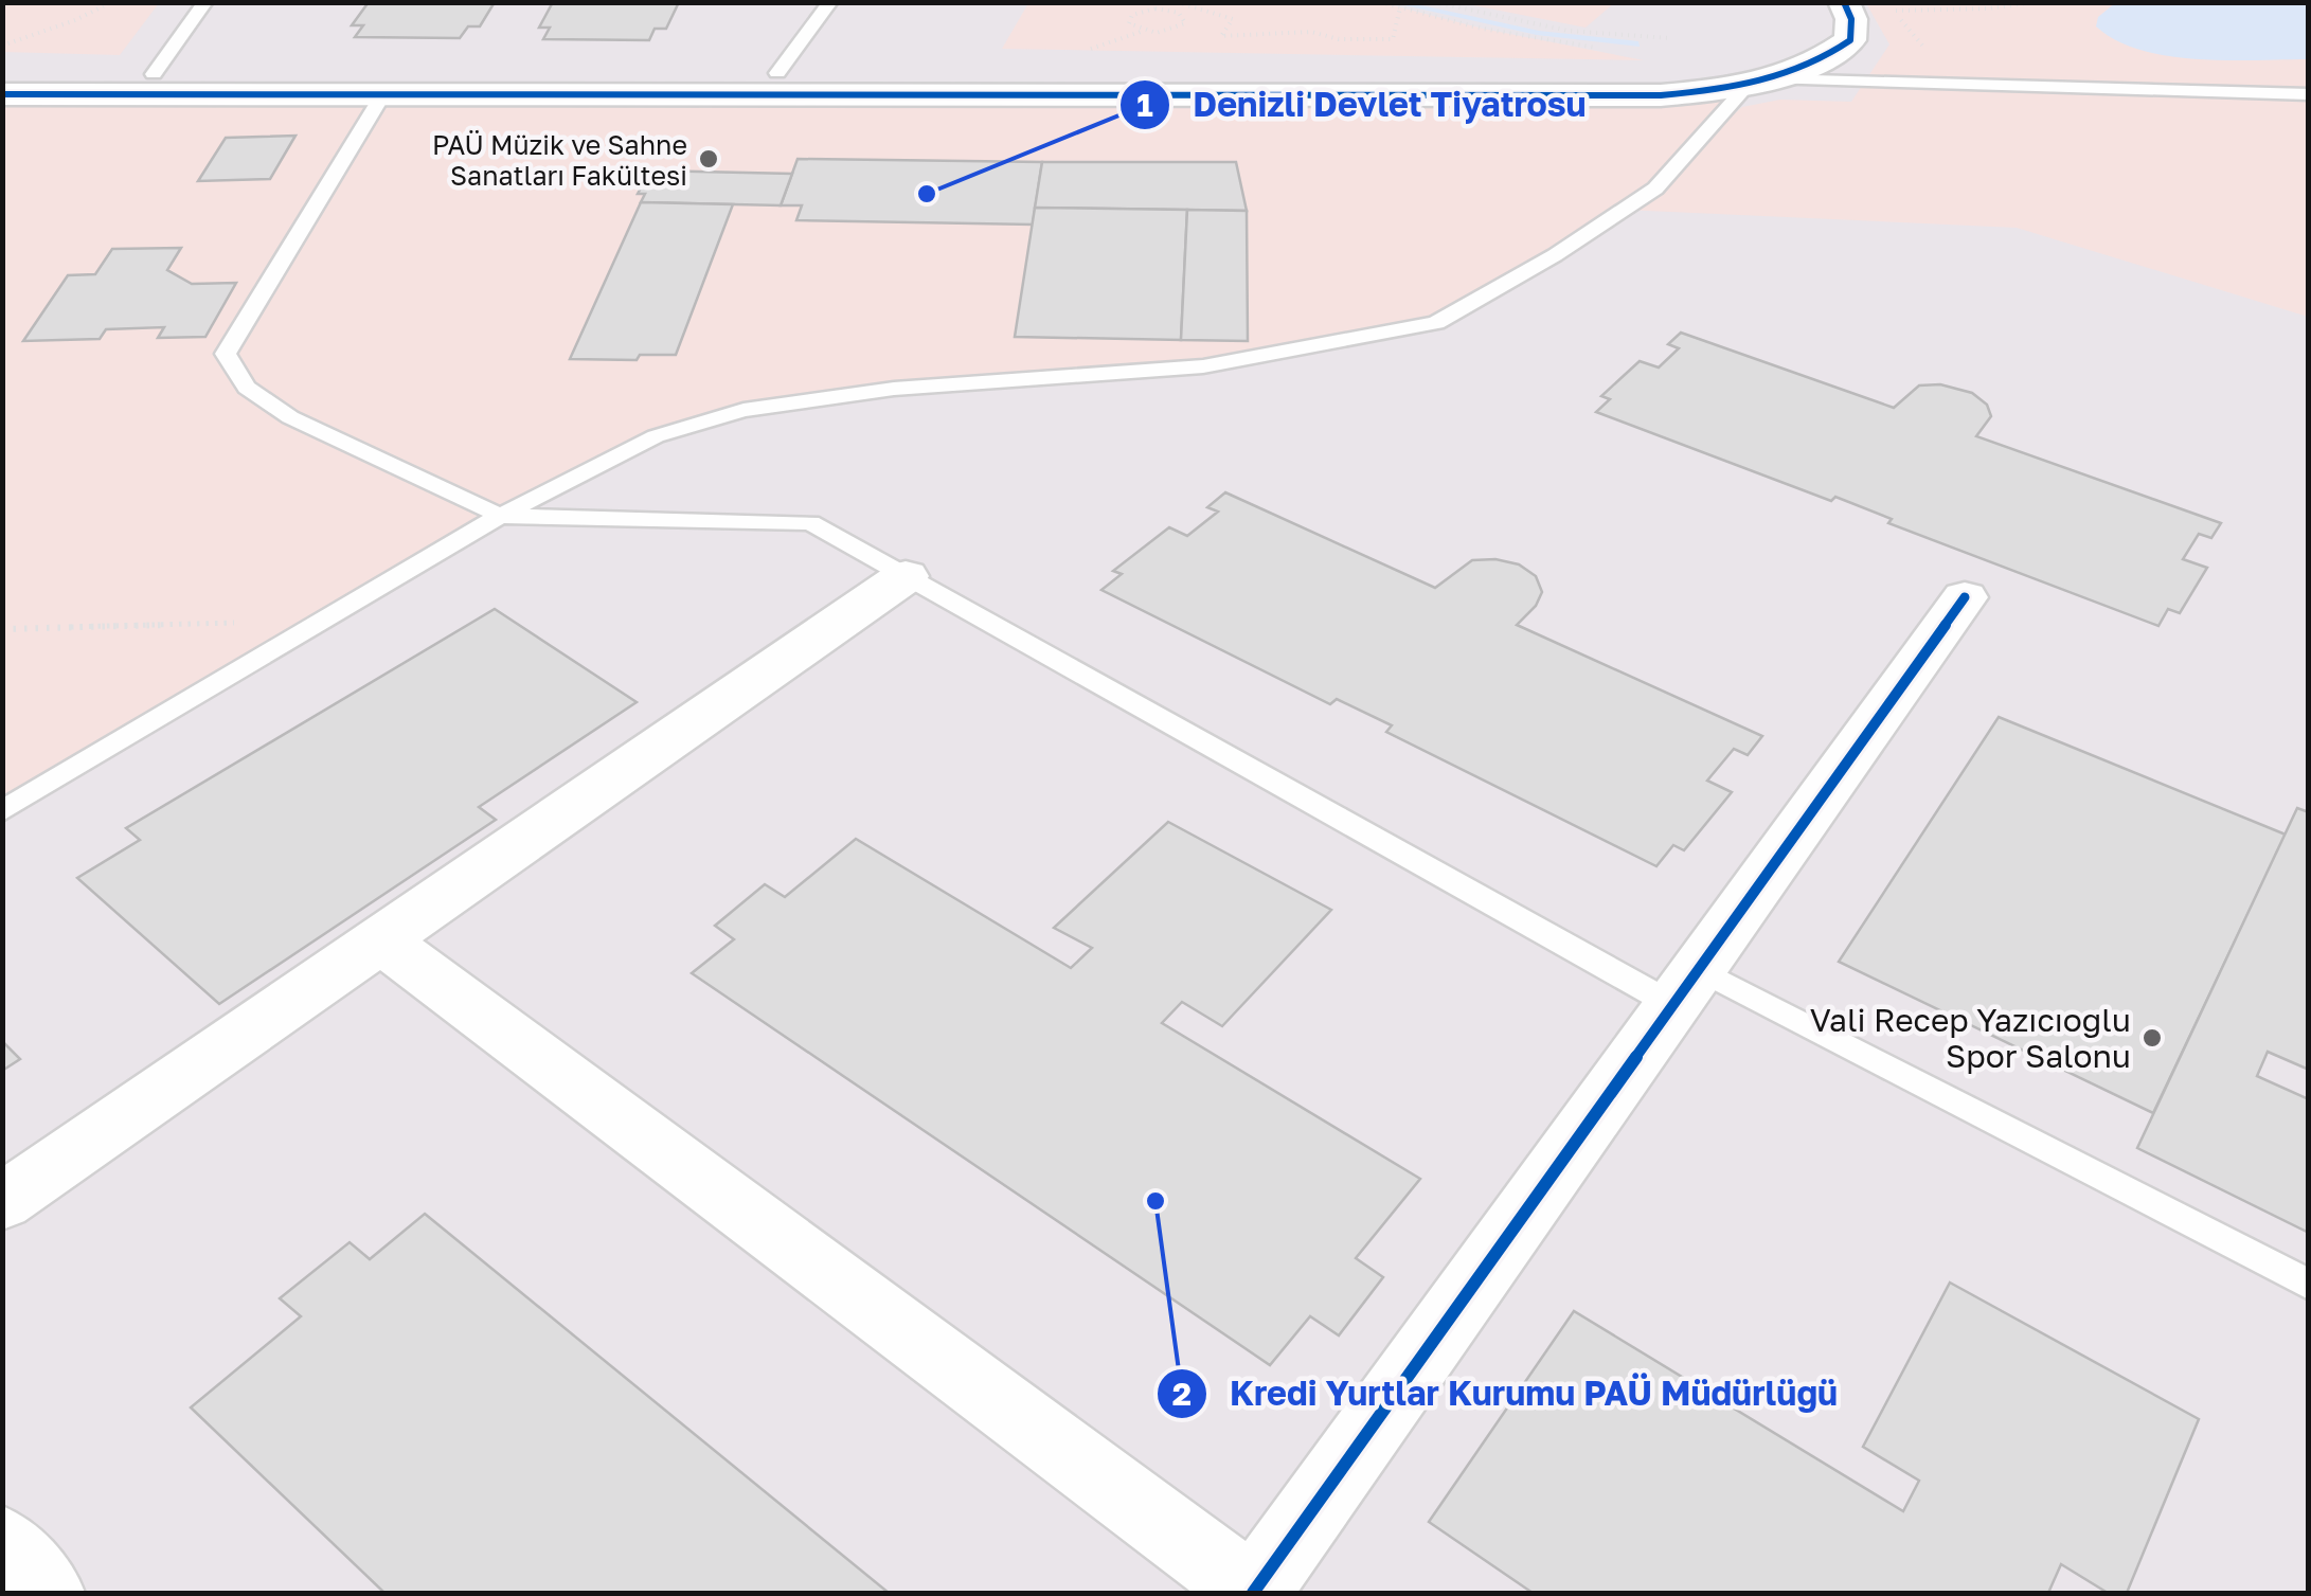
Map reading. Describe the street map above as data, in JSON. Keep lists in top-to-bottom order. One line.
{"places":["PAÜ Müzik ve Sahne Sanatları Fakültesi","Denizli Devlet Tiyatrosu","Vali Recep Yazıcıoğlu Spor Salonu","Kredi Yurtlar Kurumu PAÜ Müdürlüğü"]}
